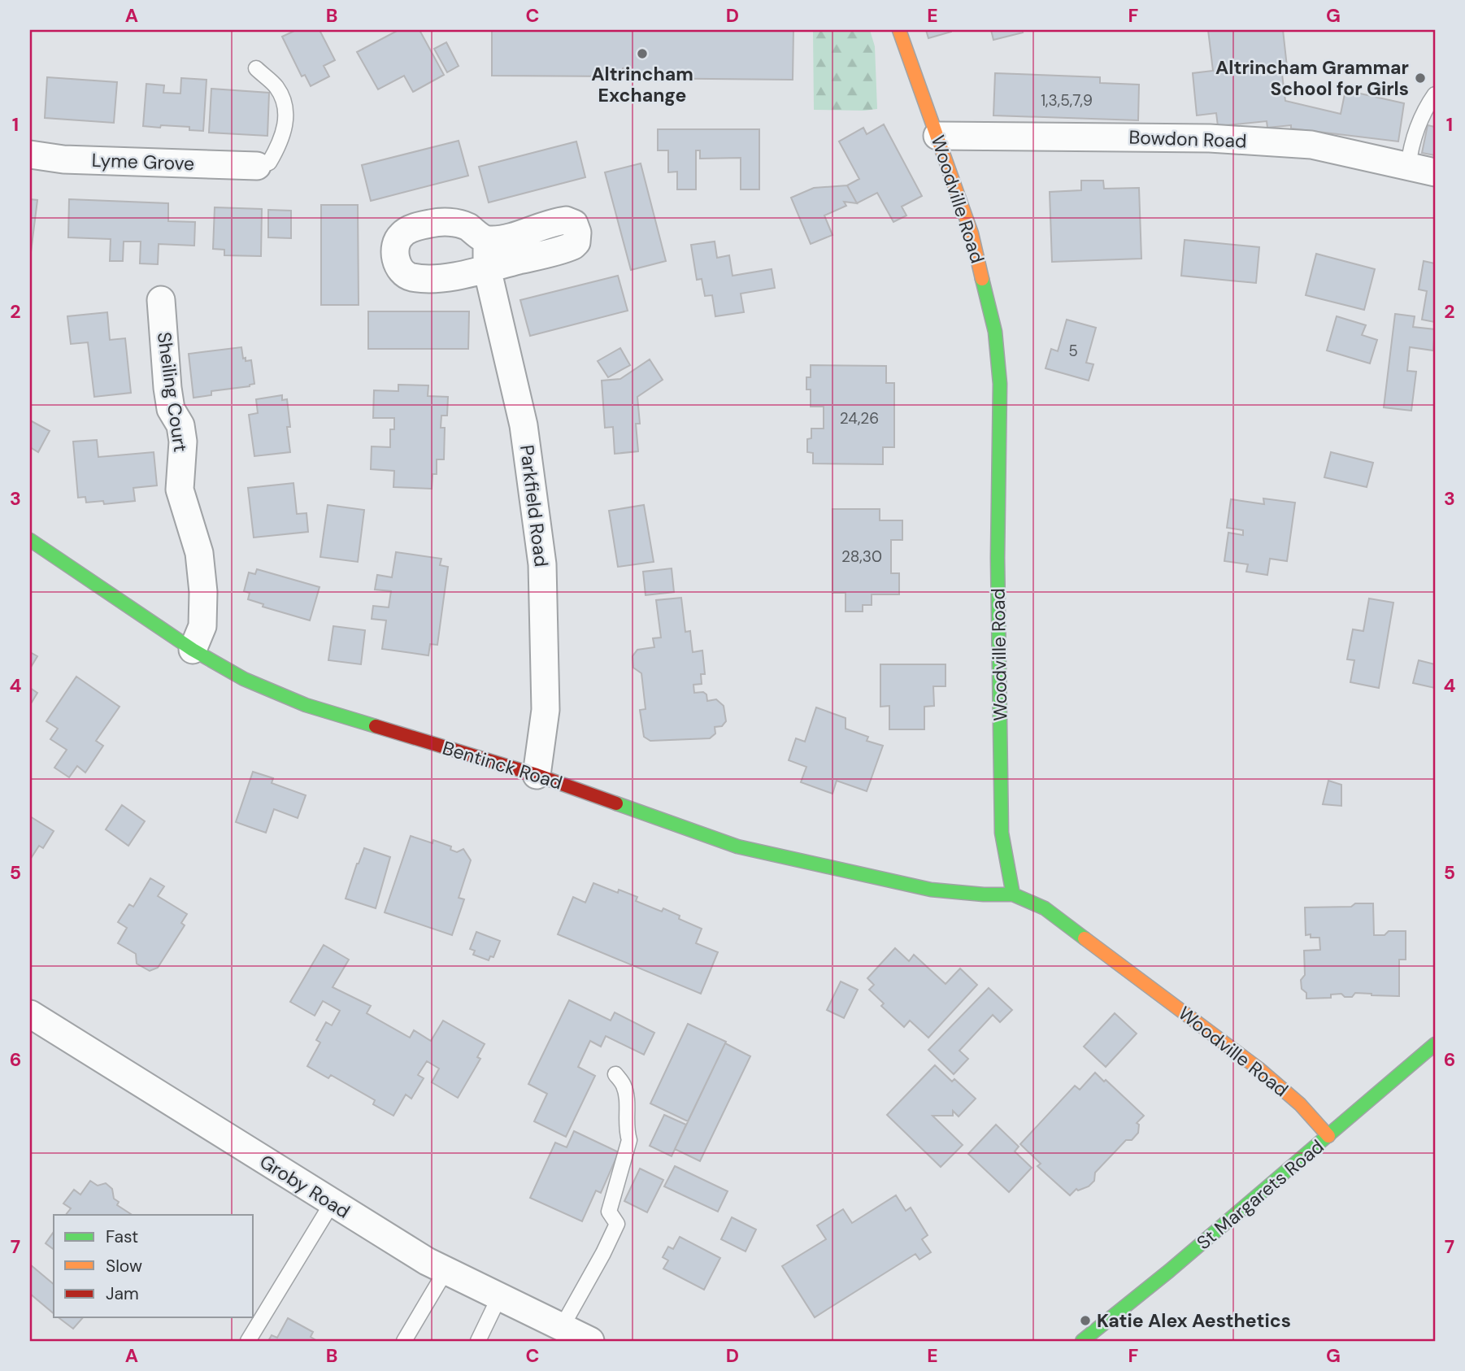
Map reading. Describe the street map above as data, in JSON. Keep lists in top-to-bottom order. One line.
{"streets":{"street":["Bowdon Road","Lyme Grove","Woodville Road","Sheiling Court","Parkfield Road","Bentinck Road","Groby Road","St Margarets Road"]},"crossings":[["Bowdon Road","Woodville Road"],["Woodville Road","Bentinck Road"],["Woodville Road","St Margarets Road"],["Sheiling Court","Bentinck Road"],["Parkfield Road","Bentinck Road"]],"places":["Altrincham Exchange","Altrincham Grammar School for Girls","Katie Alex Aesthetics"],"house_numbers":["1,3,5,7,9","5","24,26","28,30"],"legend":["Fast","Slow","Jam"],"grid":{"columns":["A","B","C","D","E","F","G"],"rows":["1","2","3","4","5","6","7"]}}
